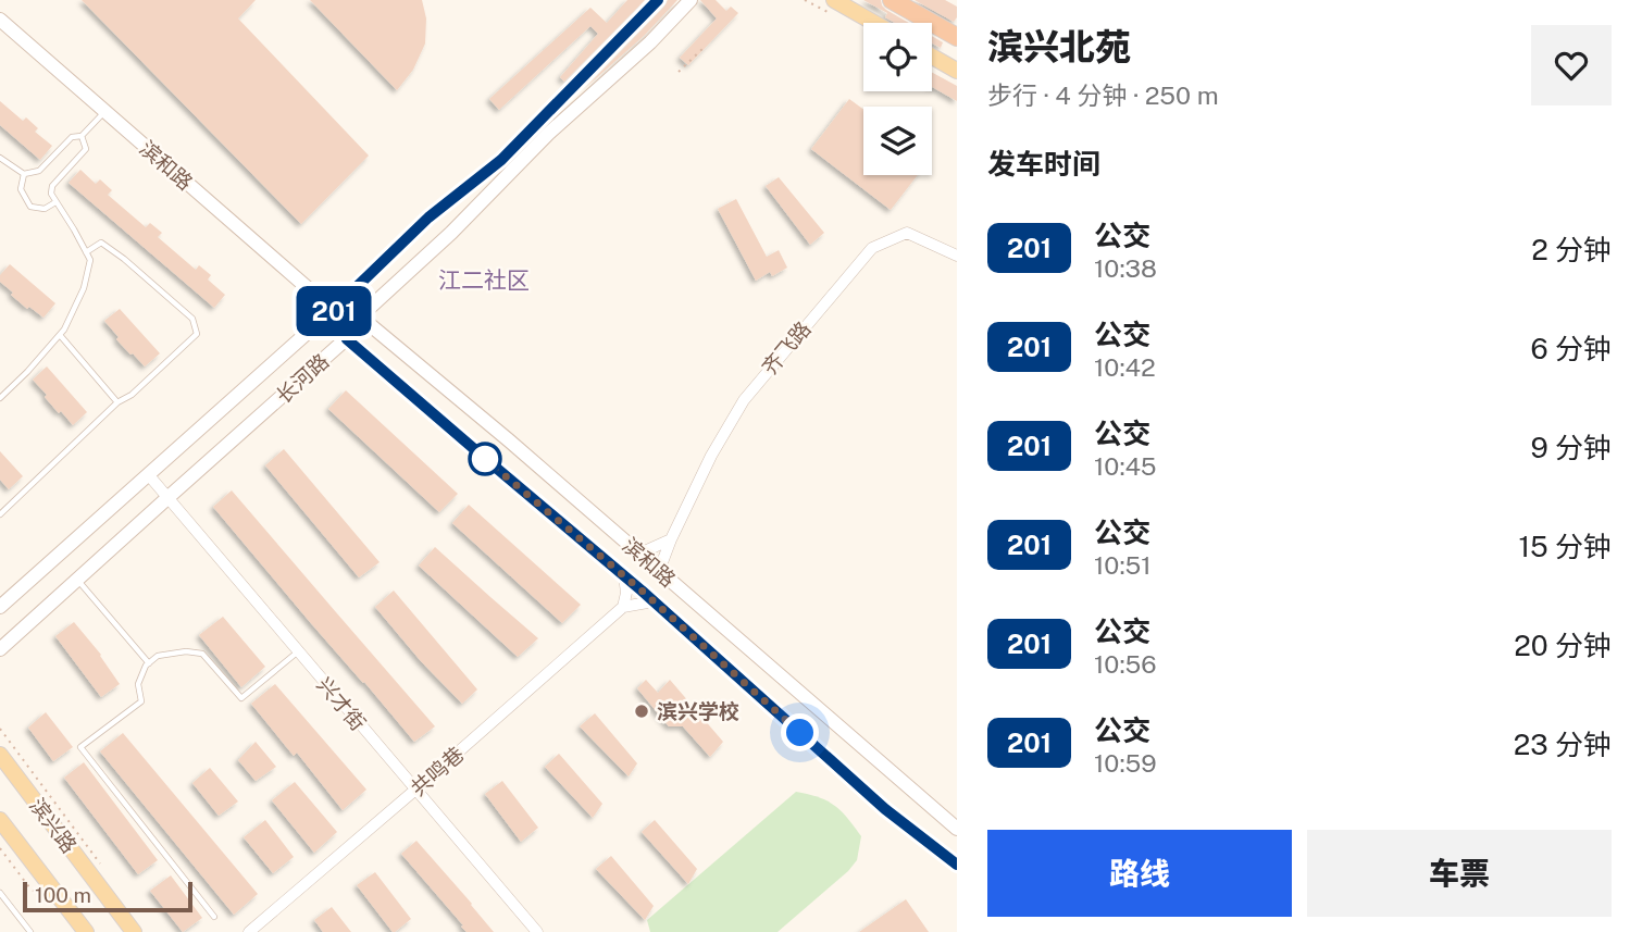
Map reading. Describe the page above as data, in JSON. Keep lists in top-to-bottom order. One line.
{"streets":{"main road":["滨和路","长河路","滨兴路"],"street":["齐飞路","兴才街","共鸣巷"]},"crossings":[["滨和路","齐飞路"],["滨和路","长河路"],["长河路","兴才街"],["兴才街","共鸣巷"]],"districts":["江二社区"],"places":["滨兴学校"],"lines":["bus line 201"],"scale_bar":"100 m","page":{"on_map":"201","heading":[["滨兴北苑","步行 · 4 分钟 · 250 m"],"发车时间"],"list":[{"mark":"201","name":"公交","note":"10:38","value":"2 分钟"},{"mark":"201","name":"公交","note":"10:42","value":"6 分钟"},{"mark":"201","name":"公交","note":"10:45","value":"9 分钟"},{"mark":"201","name":"公交","note":"10:51","value":"15 分钟"},{"mark":"201","name":"公交","note":"10:56","value":"20 分钟"},{"mark":"201","name":"公交","note":"10:59","value":"23 分钟"}],"buttons":["路线","车票"],"scale":"100 m"}}
